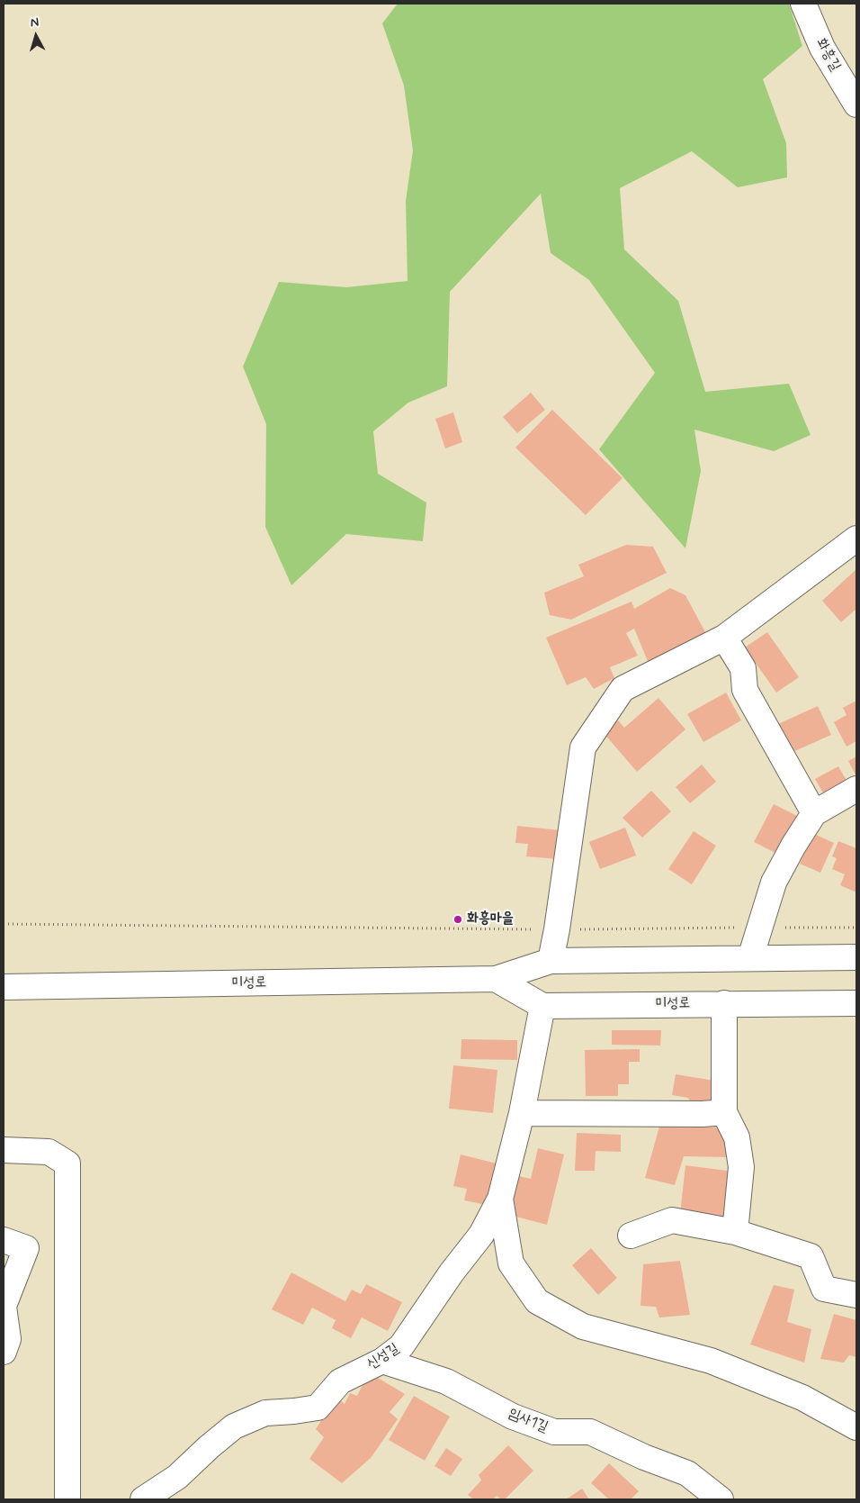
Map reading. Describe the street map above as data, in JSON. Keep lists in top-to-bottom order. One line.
{"streets":{"street":["화흥길","미성로","신성길","임사1길"]},"crossings":[["미성로","신성길"],["신성길","임사1길"]],"places":["화흥마을"],"north":"top"}
